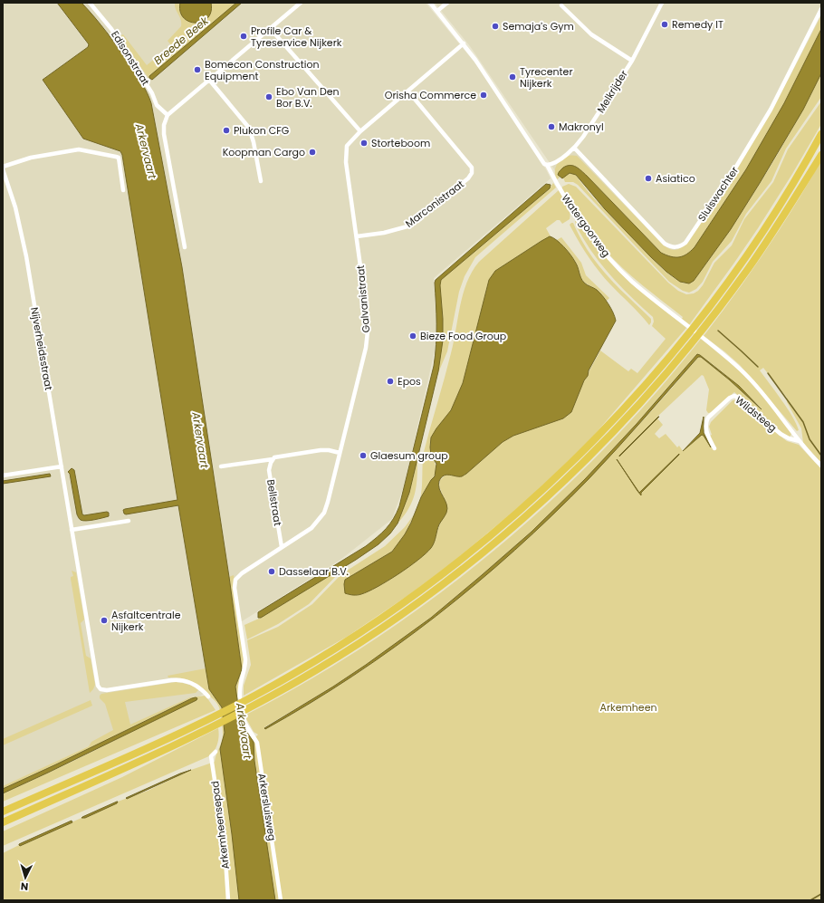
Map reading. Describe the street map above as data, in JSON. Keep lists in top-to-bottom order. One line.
{"streets":{"street":["Edisonstraat","Melkrijder","Sluiswachter","Marconistraat","Watergoorweg","Galvanistraat","Nijverheidsstraat","Wildsteeg","Bellstraat","Arkersluisweg","Arkemheensepad"]},"crossings":[["Melkrijder","Sluiswachter"],["Melkrijder","Watergoorweg"],["Marconistraat","Galvanistraat"],["Watergoorweg","Galvanistraat"],["Watergoorweg","Wildsteeg"],["Galvanistraat","Bellstraat"]],"water":["Breede Beek","Arkervaart"],"parks":["Arkemheen"],"places":["Remedy IT","Semaja's Gym","Profile Car & Tyreservice Nijkerk","Bomecon Construction Equipment","Tyrecenter Nijkerk","Orisha Commerce","Ebo Van Den Bor B.V.","Makronyl","Plukon CFG","Storteboom","Koopman Cargo","Asiatico","Bieze Food Group","Epos","Glaesum group","Dasselaar B.V.","Asfaltcentrale Nijkerk"],"north":"bottom"}
